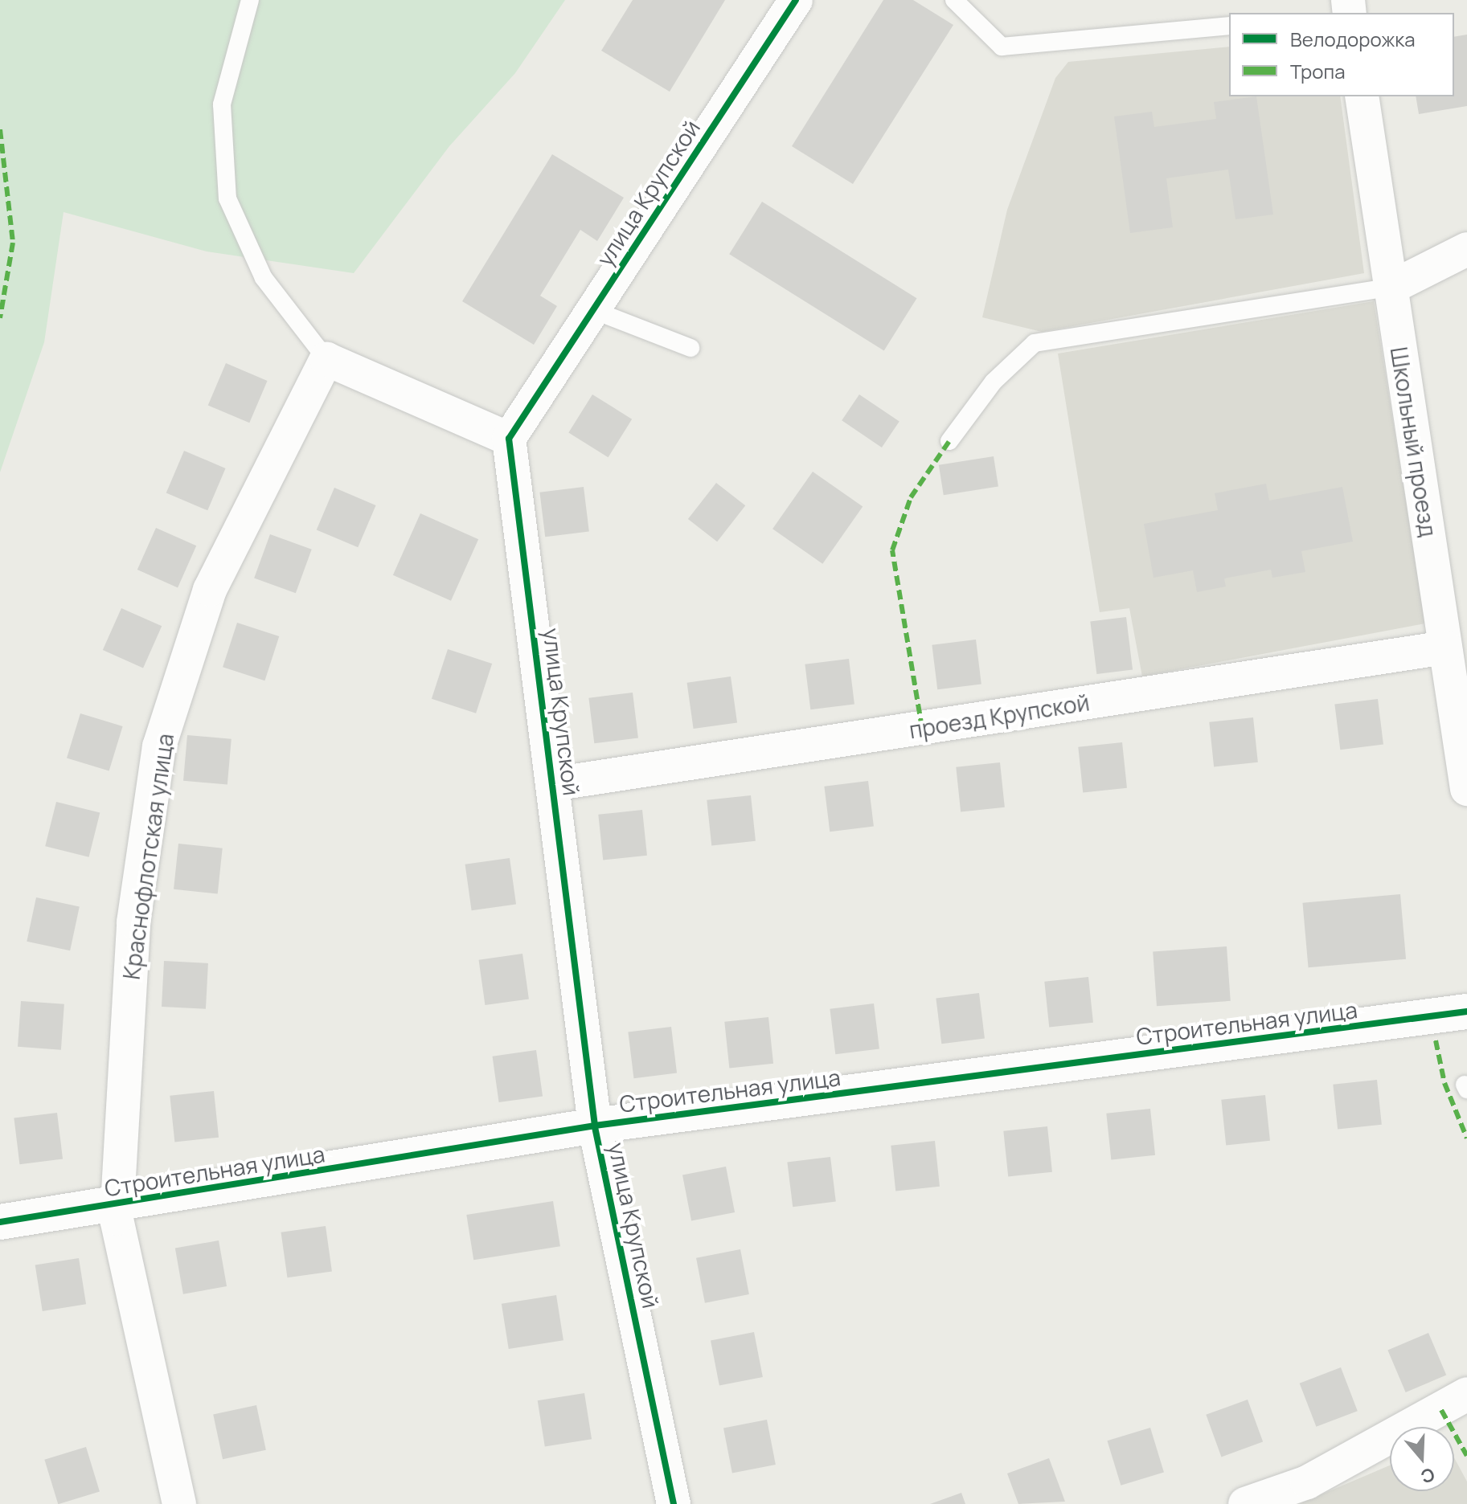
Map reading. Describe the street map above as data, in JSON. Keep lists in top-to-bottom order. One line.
{"streets":{"street":["улица Крупской","Школьный проезд","проезд Крупской","Краснофлотская улица","Строительная улица"]},"crossings":[["улица Крупской","проезд Крупской"],["улица Крупской","Строительная улица"],["Школьный проезд","проезд Крупской"],["Краснофлотская улица","Строительная улица"]],"legend":["Велодорожка","Тропа"],"north":"bottom"}
